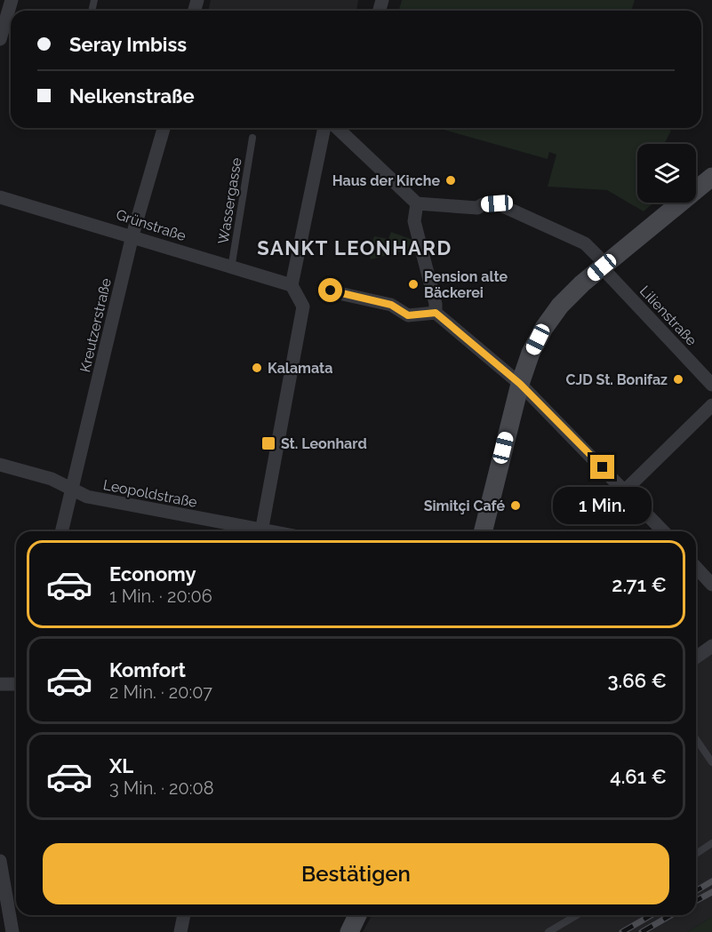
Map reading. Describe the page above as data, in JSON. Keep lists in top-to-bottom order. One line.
{"streets":{"street":["Grünstraße","Lilienstraße","Kreutzerstraße","Leopoldstraße"],"lane":["Wassergasse"]},"crossings":[["Wassergasse","Grünstraße"],["Grünstraße","Kreutzerstraße"],["Kreutzerstraße","Leopoldstraße"]],"districts":["SANKT LEONHARD"],"places":{"other":["Haus der Kirche","Pension alte Bäckerei","Kalamata","CJD St. Bonifaz","Simitçi Café"],"transit":["St. Leonhard"]},"page":{"banner":["Seray Imbiss","Nelkenstraße"],"bubble":"1 Min.","list":[{"name":"Economy","note":"1 Min. · 20:06","value":"2.71 €"},{"name":"Komfort","note":"2 Min. · 20:07","value":"3.66 €"},{"name":"XL","note":"3 Min. · 20:08","value":"4.61 €"}],"buttons":"Bestätigen"}}
